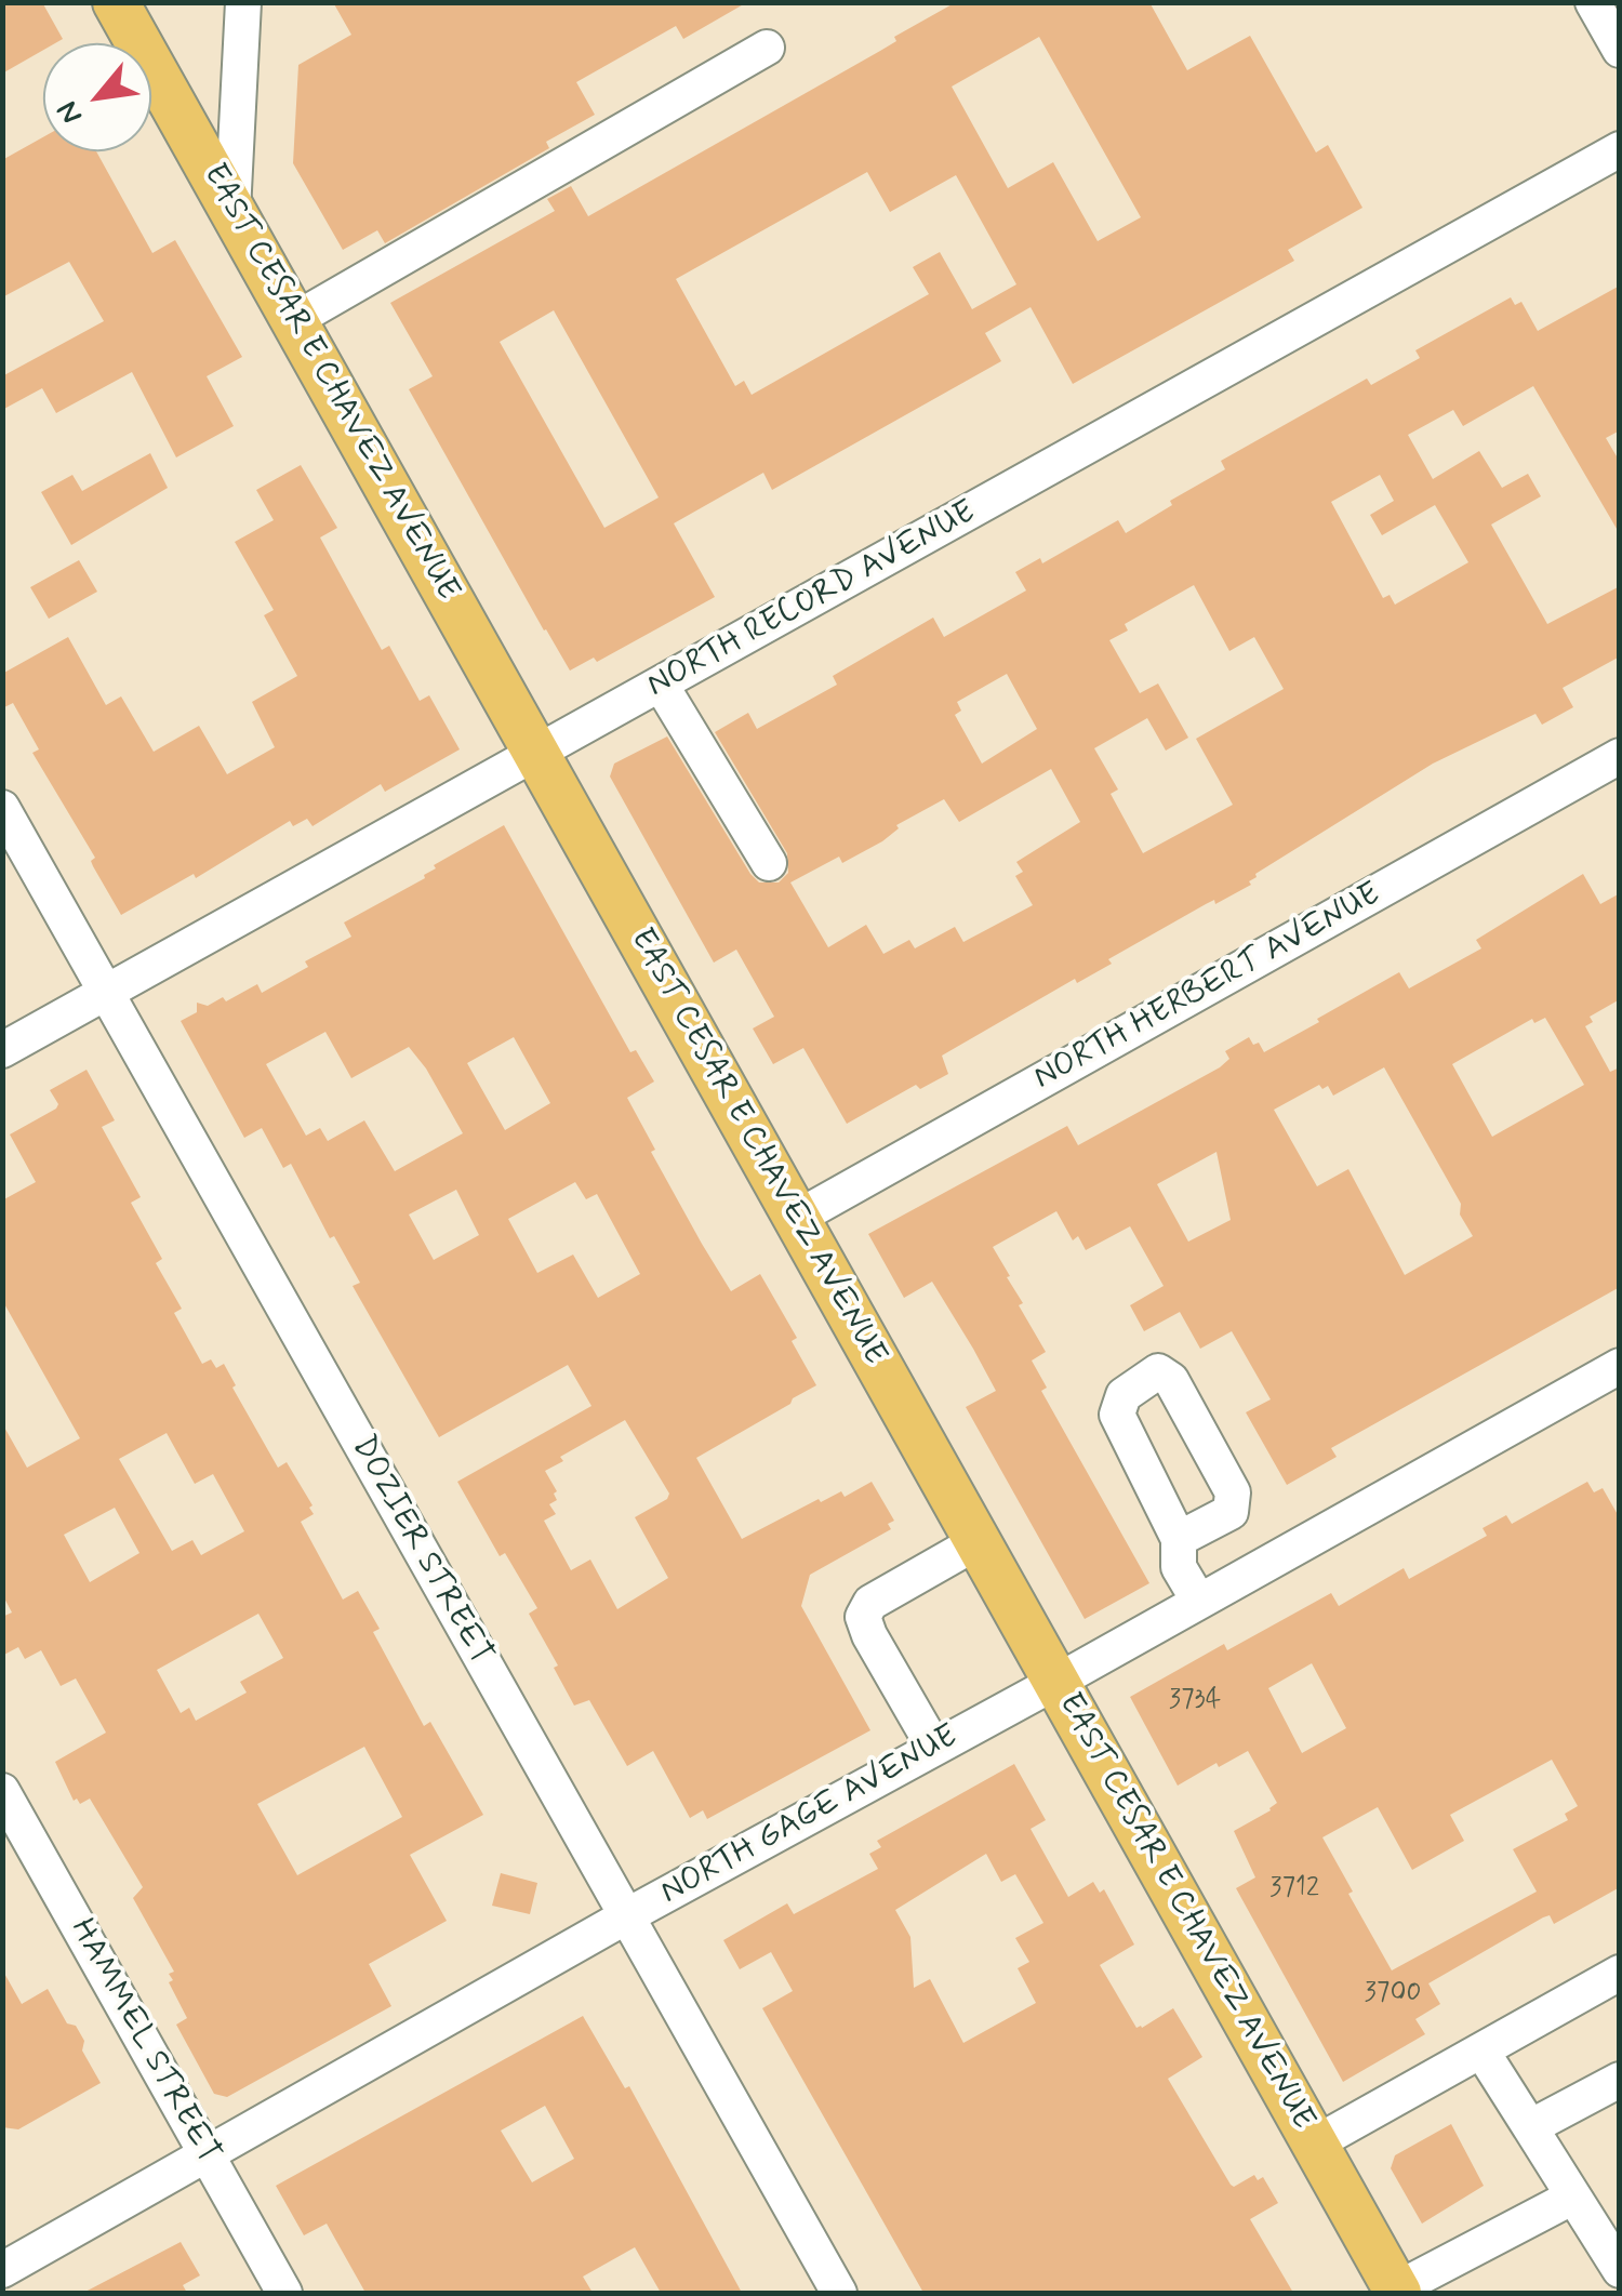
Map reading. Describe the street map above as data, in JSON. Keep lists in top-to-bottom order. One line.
{"streets":{"main road":["EAST CESAR E CHAVEZ AVENUE"],"street":["NORTH RECORD AVENUE","NORTH HERBERT AVENUE","DOZIER STREET","NORTH GAGE AVENUE","HAMMEL STREET"]},"crossings":[["EAST CESAR E CHAVEZ AVENUE","NORTH RECORD AVENUE"],["EAST CESAR E CHAVEZ AVENUE","NORTH HERBERT AVENUE"],["EAST CESAR E CHAVEZ AVENUE","NORTH GAGE AVENUE"],["NORTH RECORD AVENUE","DOZIER STREET"],["DOZIER STREET","NORTH GAGE AVENUE"],["NORTH GAGE AVENUE","HAMMEL STREET"]],"house_numbers":["3734","3712","3700"],"north":"bottom left"}
